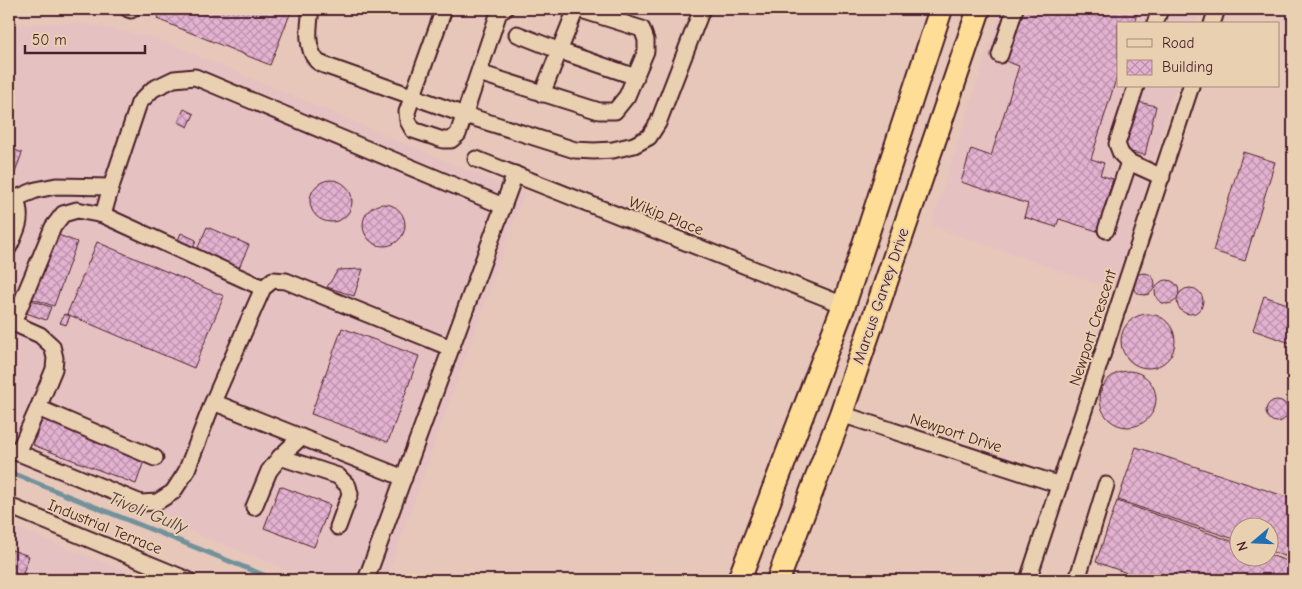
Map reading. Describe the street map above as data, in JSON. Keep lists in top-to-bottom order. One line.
{"streets":{"highway":["Marcus Garvey Drive"],"street":["Wikip Place","Newport Crescent","Newport Drive","Industrial Terrace"]},"crossings":[["Wikip Place","Marcus Garvey Drive"],["Marcus Garvey Drive","Newport Drive"],["Newport Crescent","Newport Drive"]],"water":["Tivoli Gully"],"legend":["Road","Building"],"scale_bar":"50 m","north":"left"}
